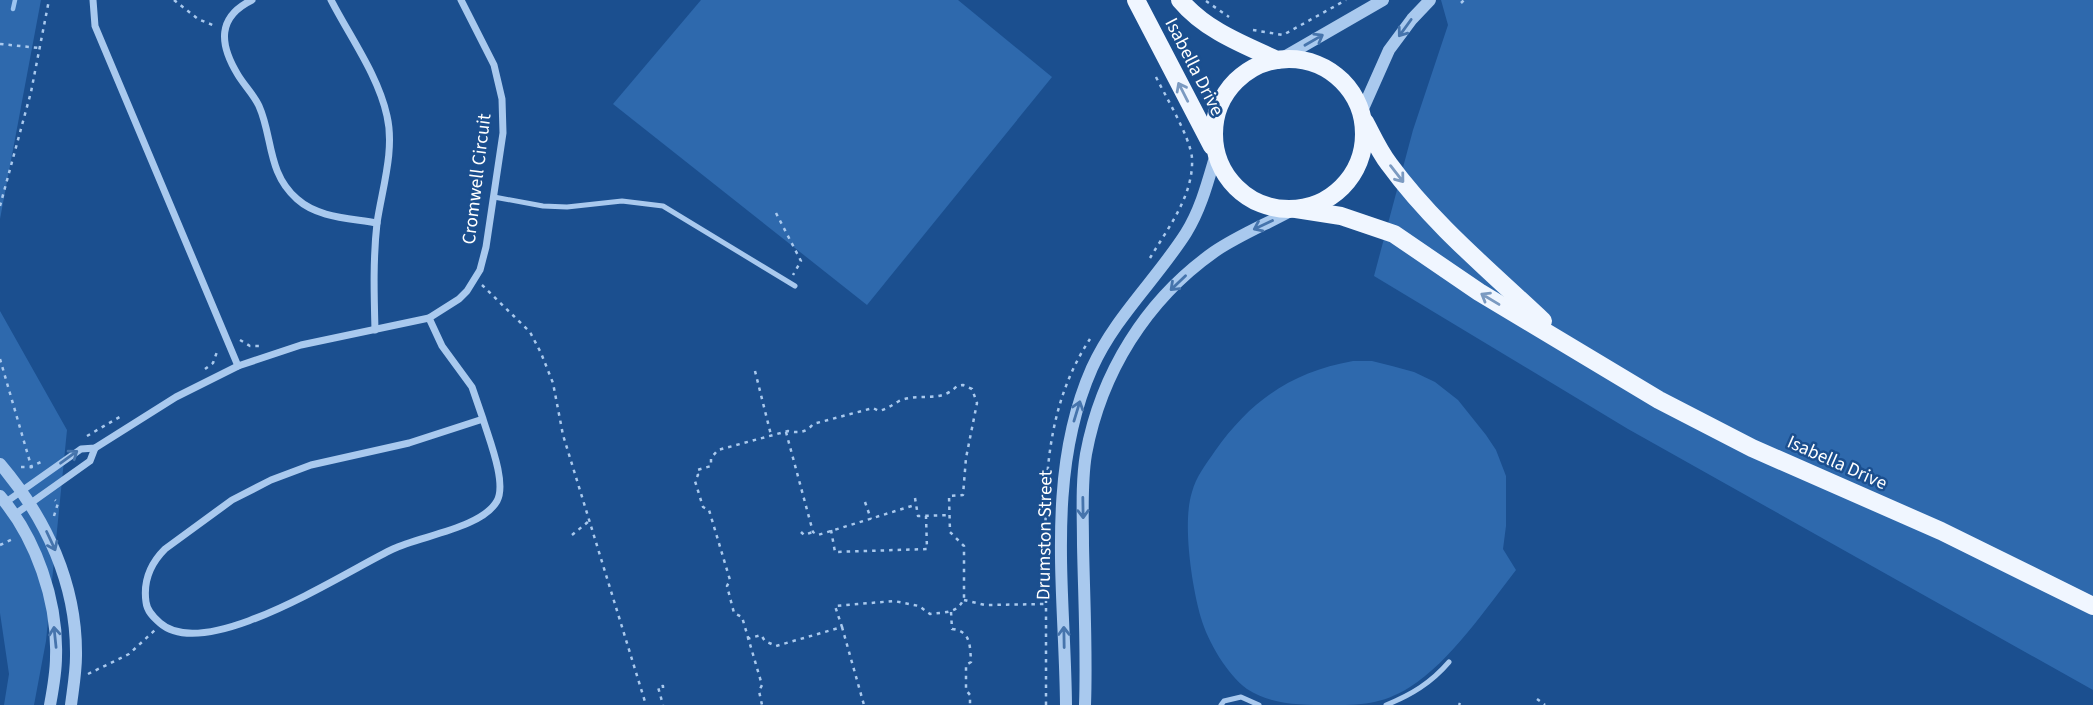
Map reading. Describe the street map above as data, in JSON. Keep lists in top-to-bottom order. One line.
{"streets":{"main road":["Isabella Drive"],"street":["Cromwell Circuit","Drumston Street"]},"crossings":[["Isabella Drive","Drumston Street"]]}
